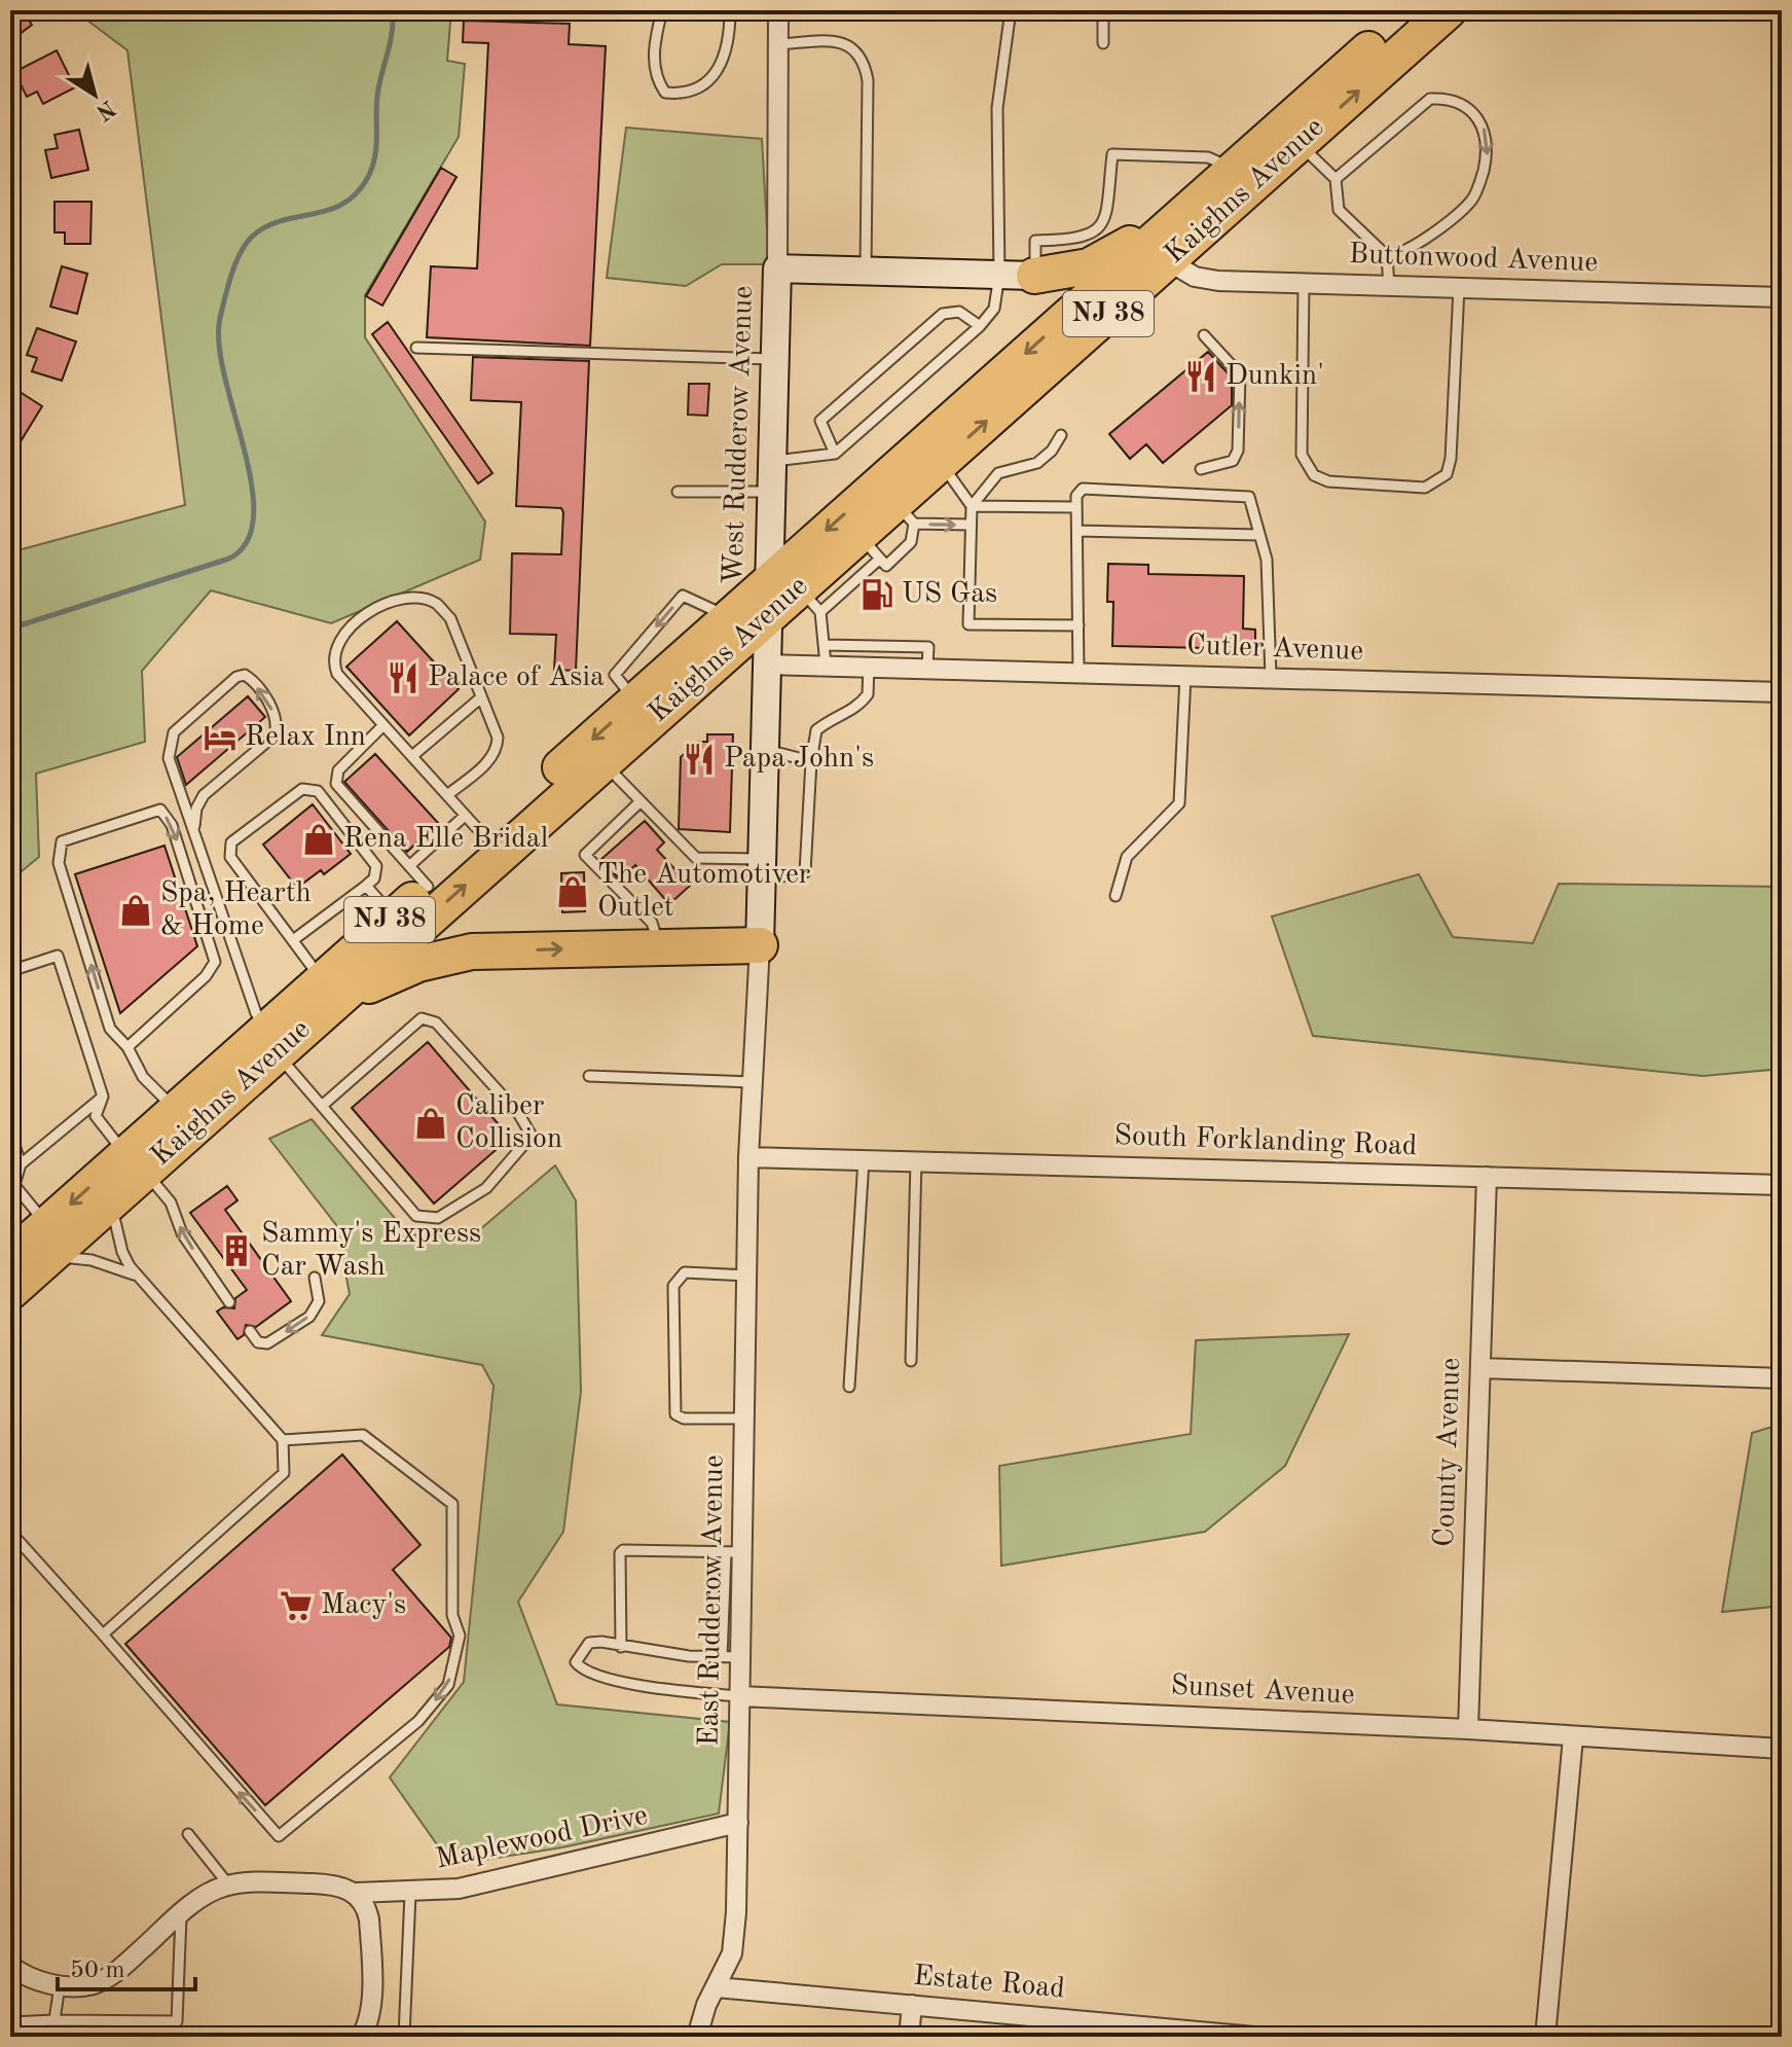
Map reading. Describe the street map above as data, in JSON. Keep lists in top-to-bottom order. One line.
{"streets":{"highway":["Kaighns Avenue","NJ 38"],"street":["Buttonwood Avenue","West Rudderow Avenue","Cutler Avenue","South Forklanding Road","County Avenue","East Rudderow Avenue","Sunset Avenue","Maplewood Drive","Estate Road"]},"crossings":[["Kaighns Avenue","Buttonwood Avenue"],["Kaighns Avenue","West Rudderow Avenue"],["West Rudderow Avenue","Cutler Avenue"],["West Rudderow Avenue","South Forklanding Road"],["West Rudderow Avenue","East Rudderow Avenue"],["South Forklanding Road","County Avenue"],["South Forklanding Road","East Rudderow Avenue"],["County Avenue","Sunset Avenue"],["East Rudderow Avenue","Sunset Avenue"],["East Rudderow Avenue","Maplewood Drive"],["East Rudderow Avenue","Estate Road"]],"places":{"restaurant":["Dunkin'","Palace of Asia","Papa John's"],"fuel station":["US Gas"],"hotel":["Relax Inn"],"shop":["Rena Elle Bridal","The Automotiver Outlet","Spa, Hearth & Home","Caliber Collision"],"building":["Sammy's Express Car Wash"],"supermarket":["Macy's"]},"scale_bar":"50 m","north":"bottom right"}
